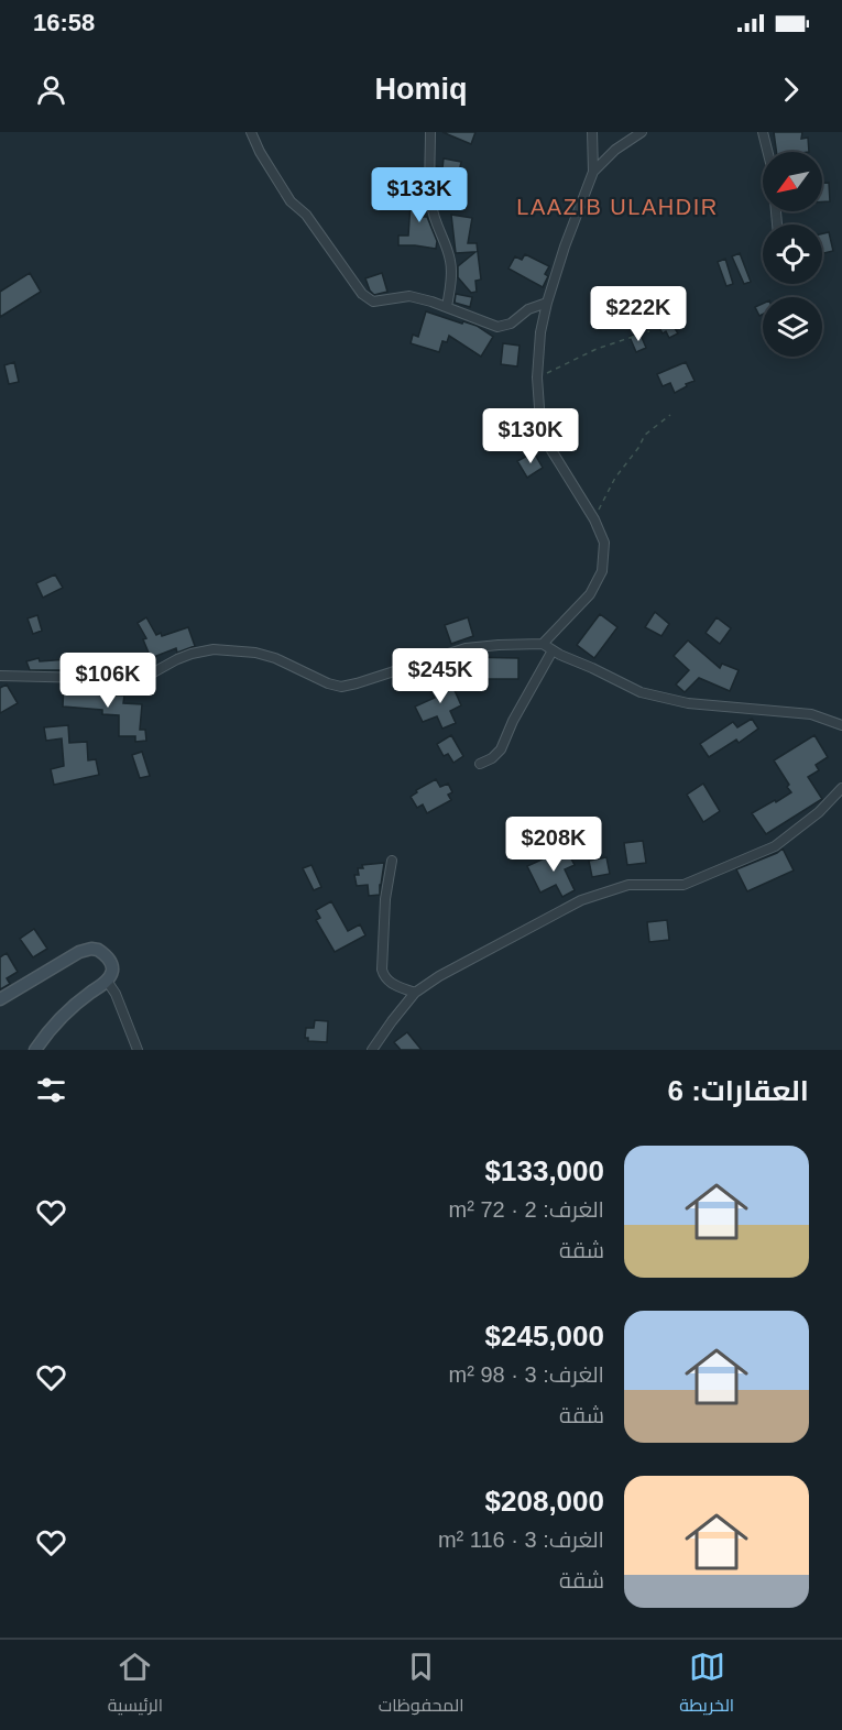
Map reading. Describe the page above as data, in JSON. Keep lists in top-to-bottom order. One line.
{"districts":["LAAZIB ULAHDIR"],"north":"bottom left","page":{"status":"16:58","header":"Homiq","price":["$133K","$222K","$130K","$245K","$106K","$208K"],"heading":"العقارات: 6","list":[{"name":"$133,000","note":"الغرف: 2 · 72 m² · شقة"},{"name":"$245,000","note":"الغرف: 3 · 98 m² · شقة"},{"name":"$208,000","note":"الغرف: 3 · 116 m² · شقة"}],"tabs":["الخريطة","المحفوظات","الرئيسية"]}}
